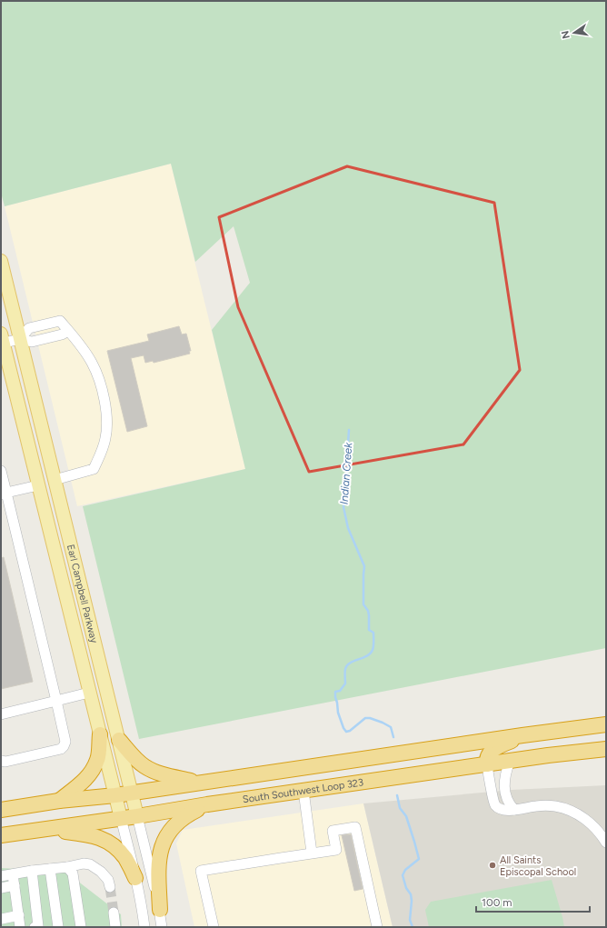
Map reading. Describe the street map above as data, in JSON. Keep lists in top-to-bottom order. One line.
{"streets":{"highway":["South Southwest Loop 323"],"main road":["Earl Campbell Parkway"]},"crossings":[["Earl Campbell Parkway","South Southwest Loop 323"]],"water":["Indian Creek"],"places":["All Saints Episcopal School"],"scale_bar":"100 m","north":"left"}
